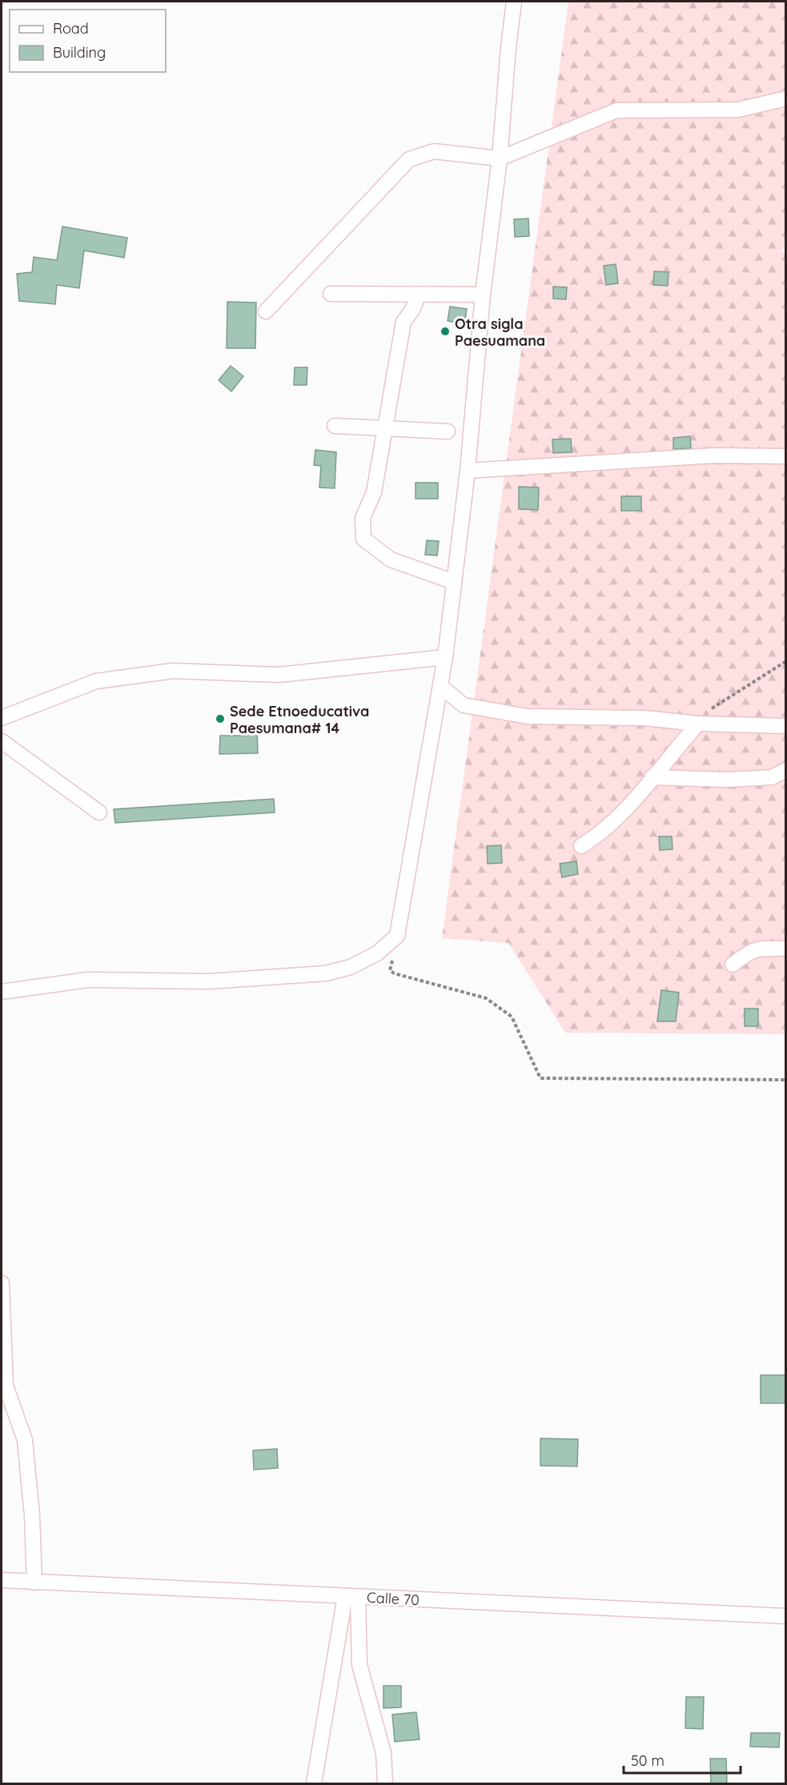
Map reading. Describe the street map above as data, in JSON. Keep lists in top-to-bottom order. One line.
{"streets":{"street":["Calle 70"]},"places":["Otra sigla Paesuamana","Sede Etnoeducativa Paesumana# 14"],"legend":["Road","Building"],"scale_bar":"50 m"}
